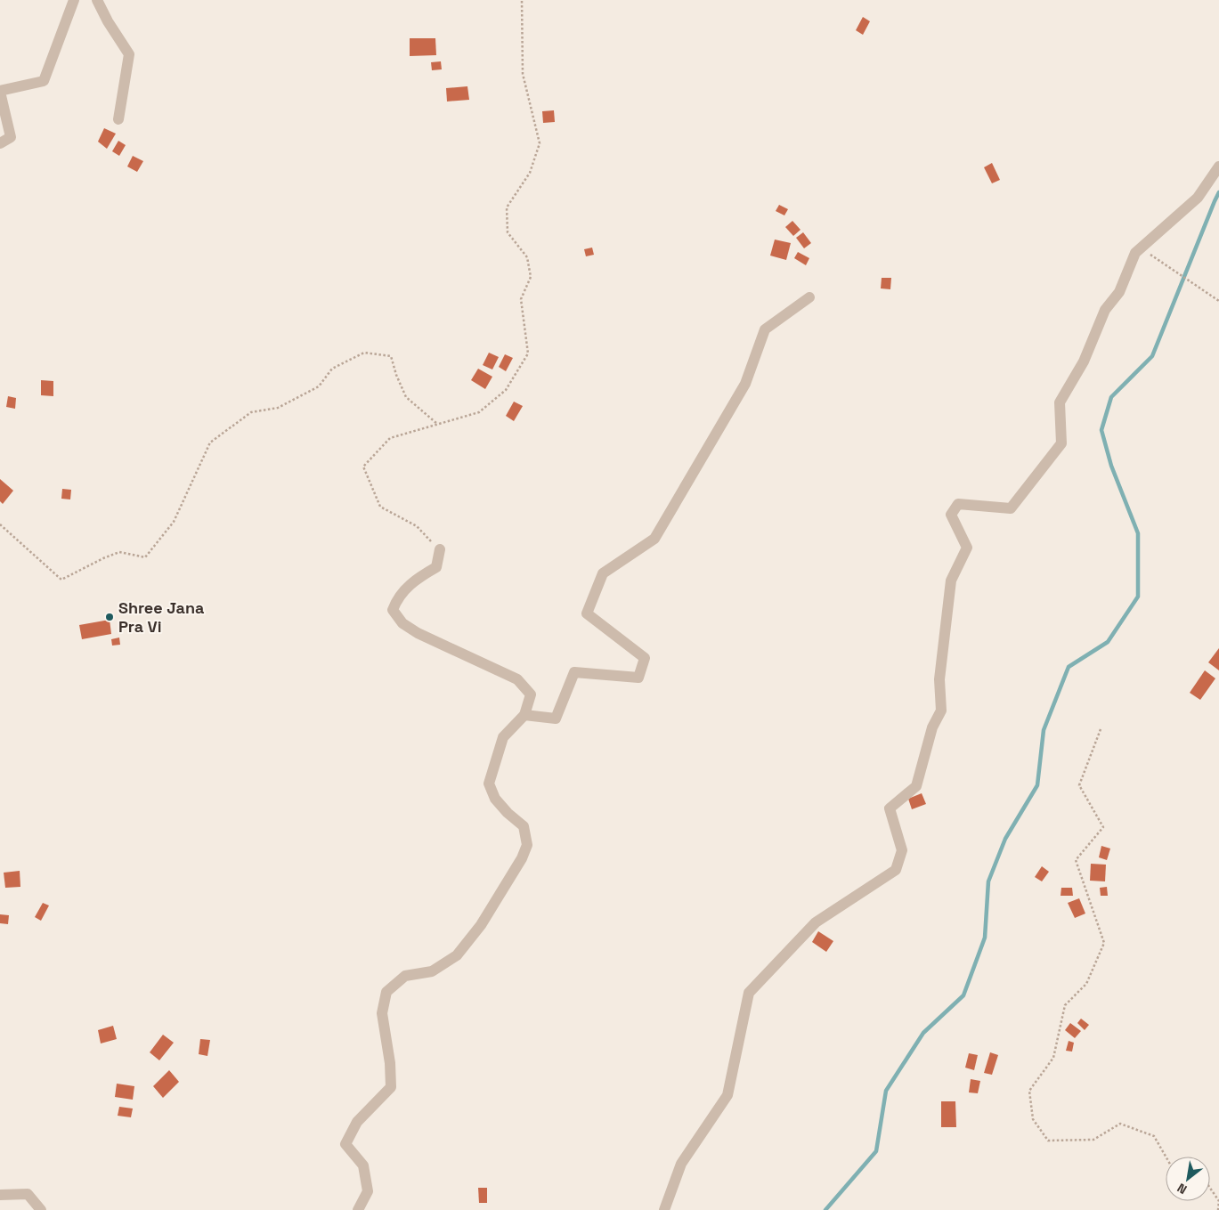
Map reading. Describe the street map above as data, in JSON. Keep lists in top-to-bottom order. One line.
{"places":["Shree Jana Pra Vi"],"north":"bottom left"}
